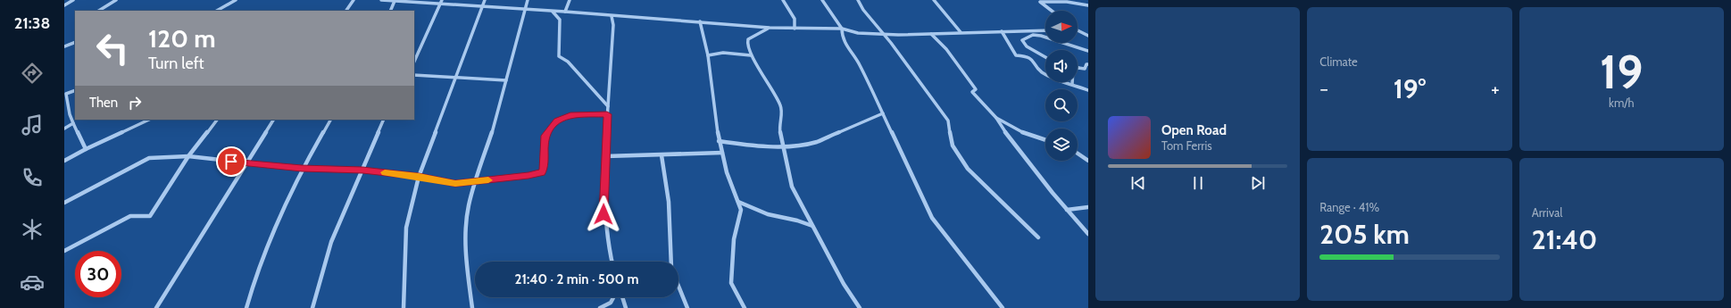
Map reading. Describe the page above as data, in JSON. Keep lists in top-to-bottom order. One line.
{"north":"right","page":{"tabs":"21:38","tile":["Climate",["19","km/h"],["Range · 41%","205 km"],["Arrival","21:40"]],"turn":["120 m","Turn left"],"heat":["−","19°","+"],"then":"Then","song":["Open Road","Tom Ferris"],"limit":"30","trip":"21:40 · 2 min · 500 m"}}
